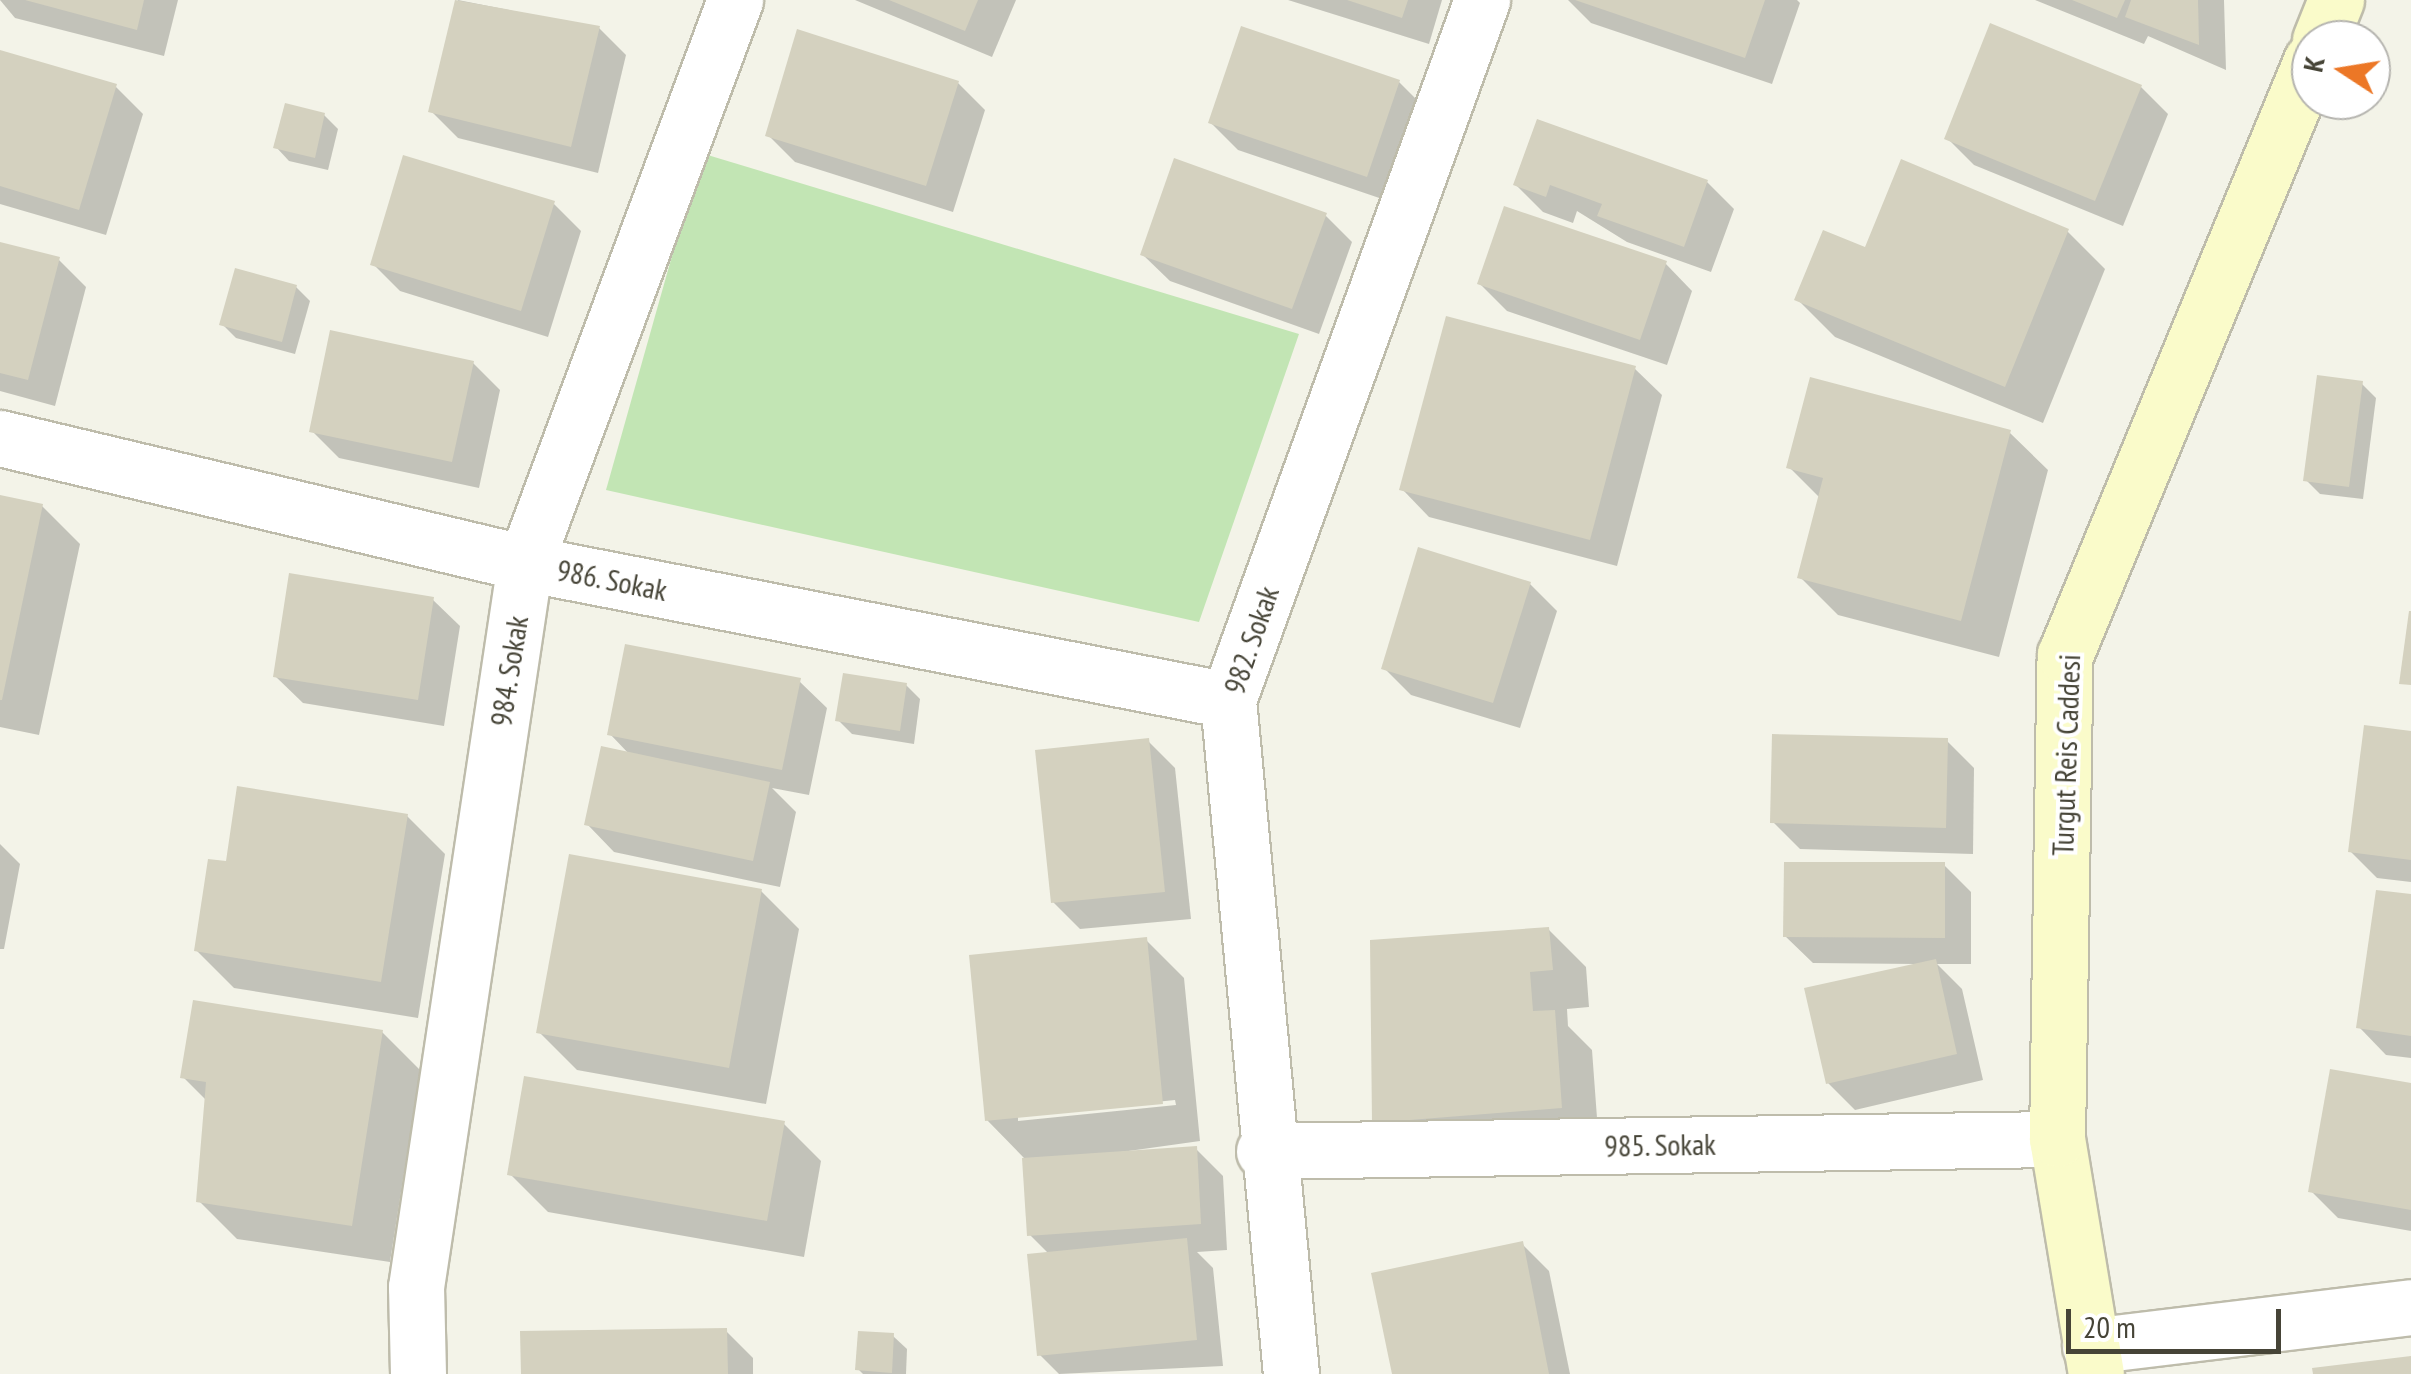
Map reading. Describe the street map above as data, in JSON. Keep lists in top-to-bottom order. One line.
{"streets":{"main road":["Turgut Reis Caddesi"],"street":["986. Sokak","982. Sokak","984. Sokak","985. Sokak"]},"crossings":[["986. Sokak","982. Sokak"],["986. Sokak","984. Sokak"],["982. Sokak","985. Sokak"],["Turgut Reis Caddesi","985. Sokak"]],"scale_bar":"20 m","north":"left"}
